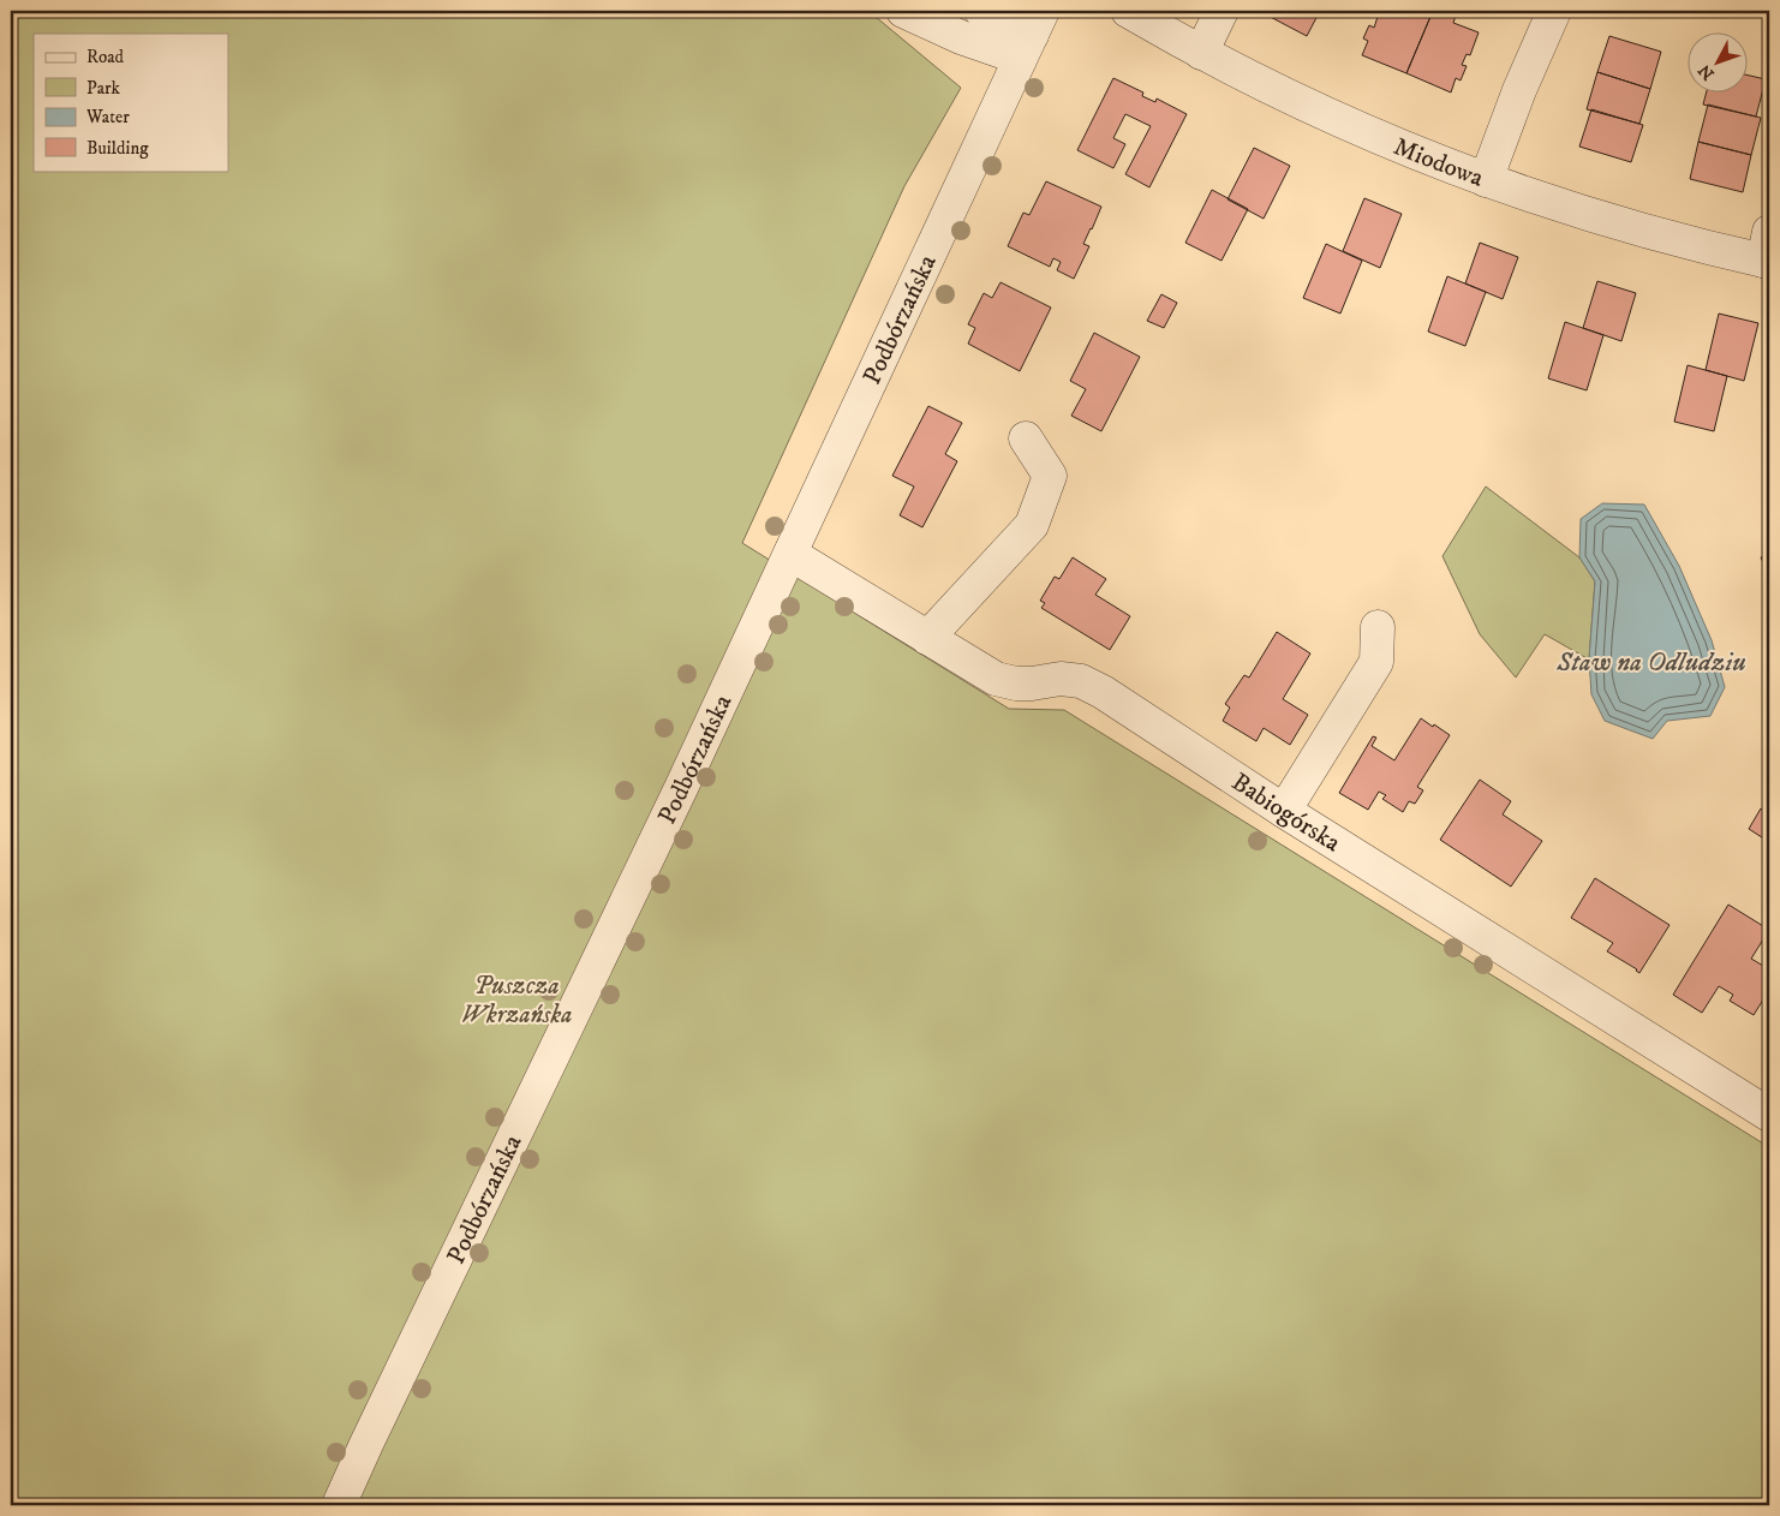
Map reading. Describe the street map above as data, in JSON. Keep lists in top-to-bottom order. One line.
{"streets":{"street":["Miodowa","Podbórzańska","Babiogórska"]},"crossings":[["Podbórzańska","Babiogórska"]],"water":["Staw na Odludziu"],"parks":["Puszcza Wkrzańska"],"legend":["Road","Park","Water","Building"],"north":"bottom left"}
